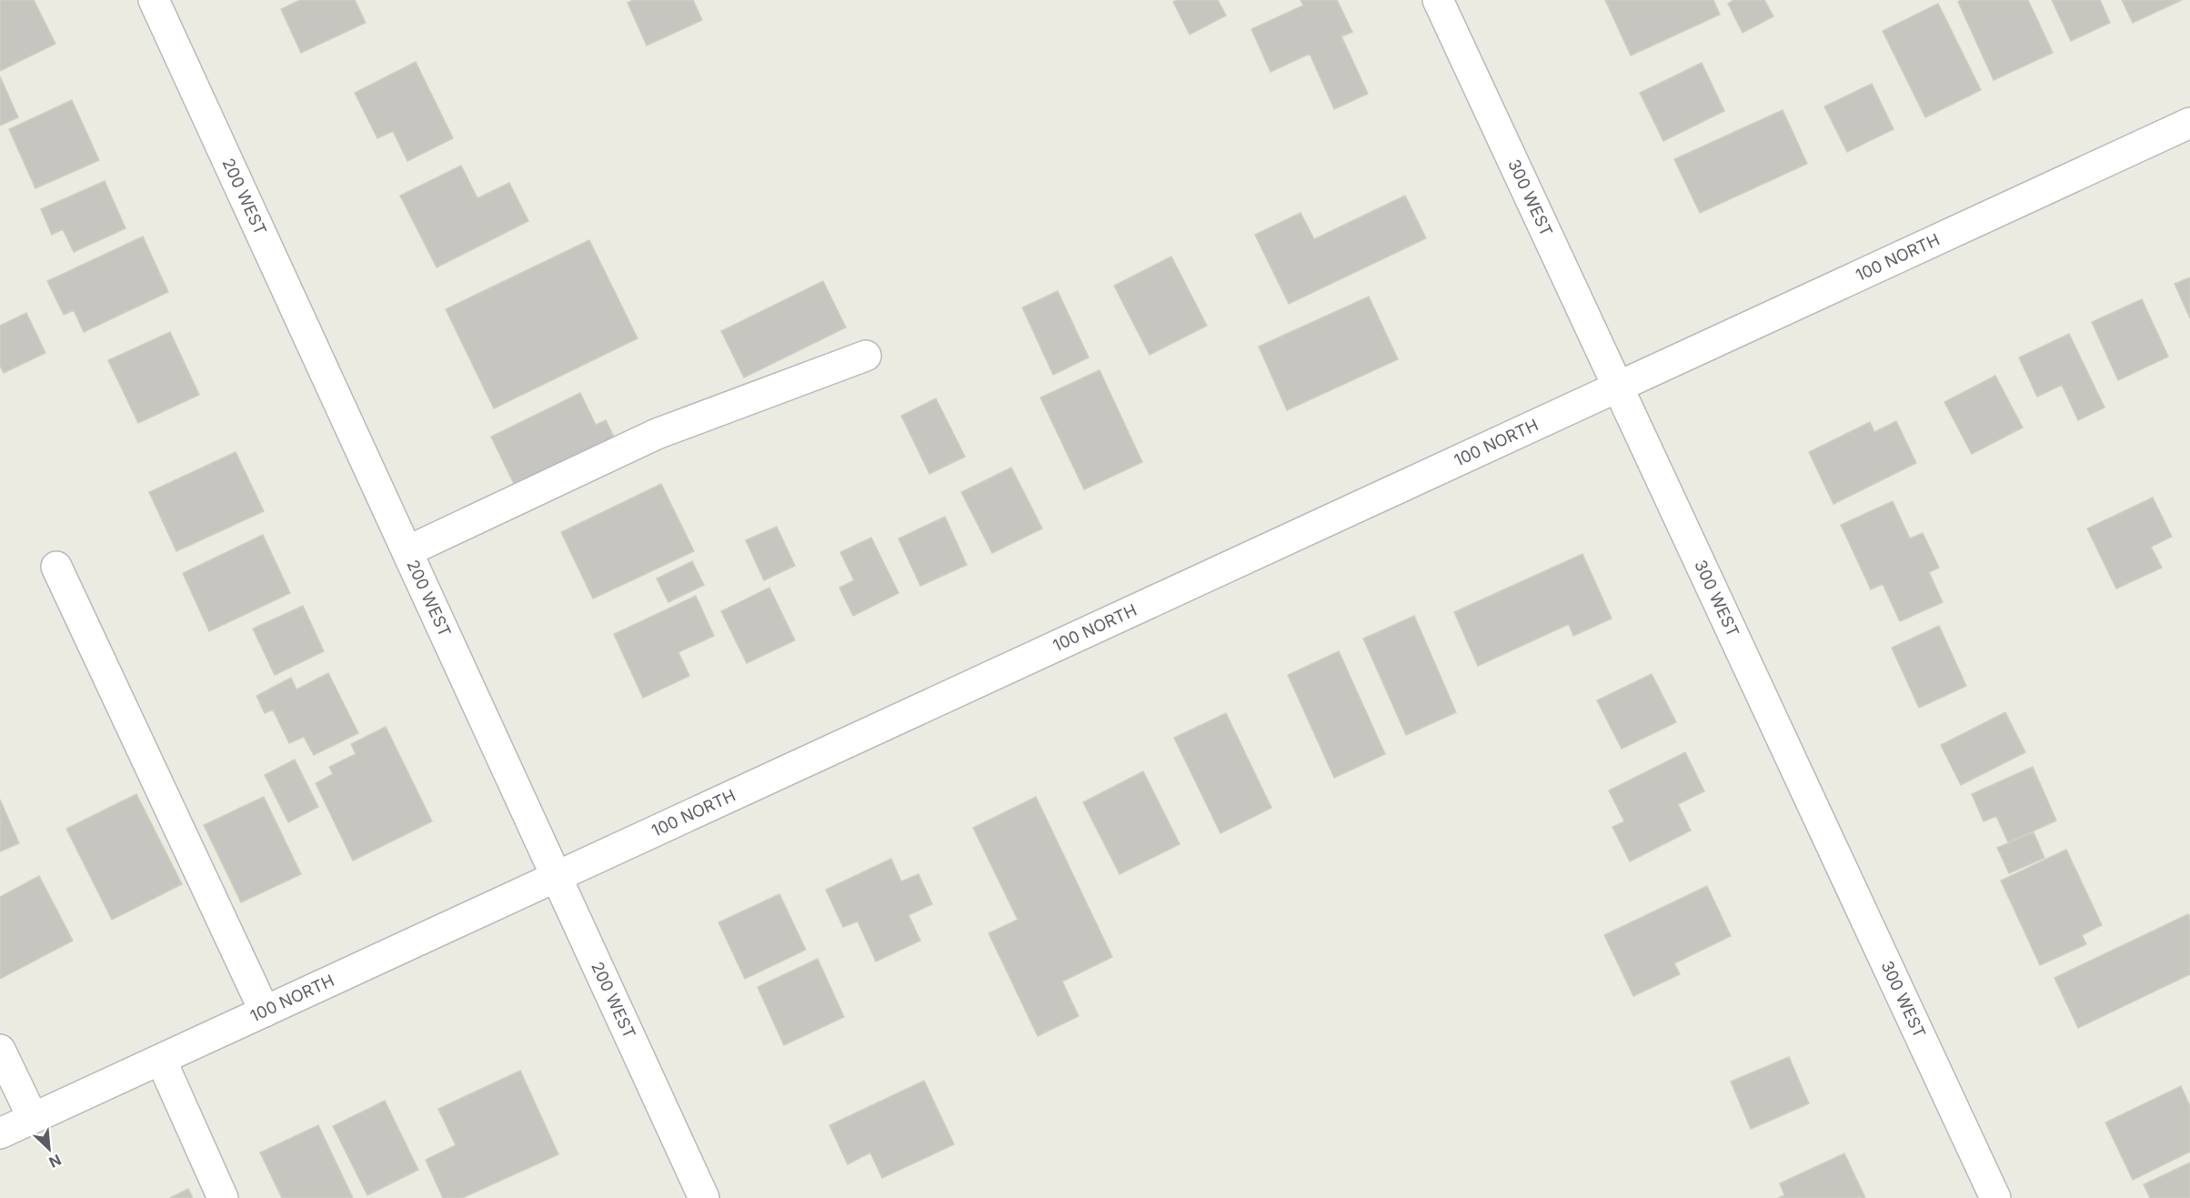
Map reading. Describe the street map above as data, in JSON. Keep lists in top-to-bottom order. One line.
{"streets":{"street":["200 WEST","300 WEST","100 NORTH"]},"crossings":[["200 WEST","100 NORTH"],["300 WEST","100 NORTH"]],"north":"bottom right"}
